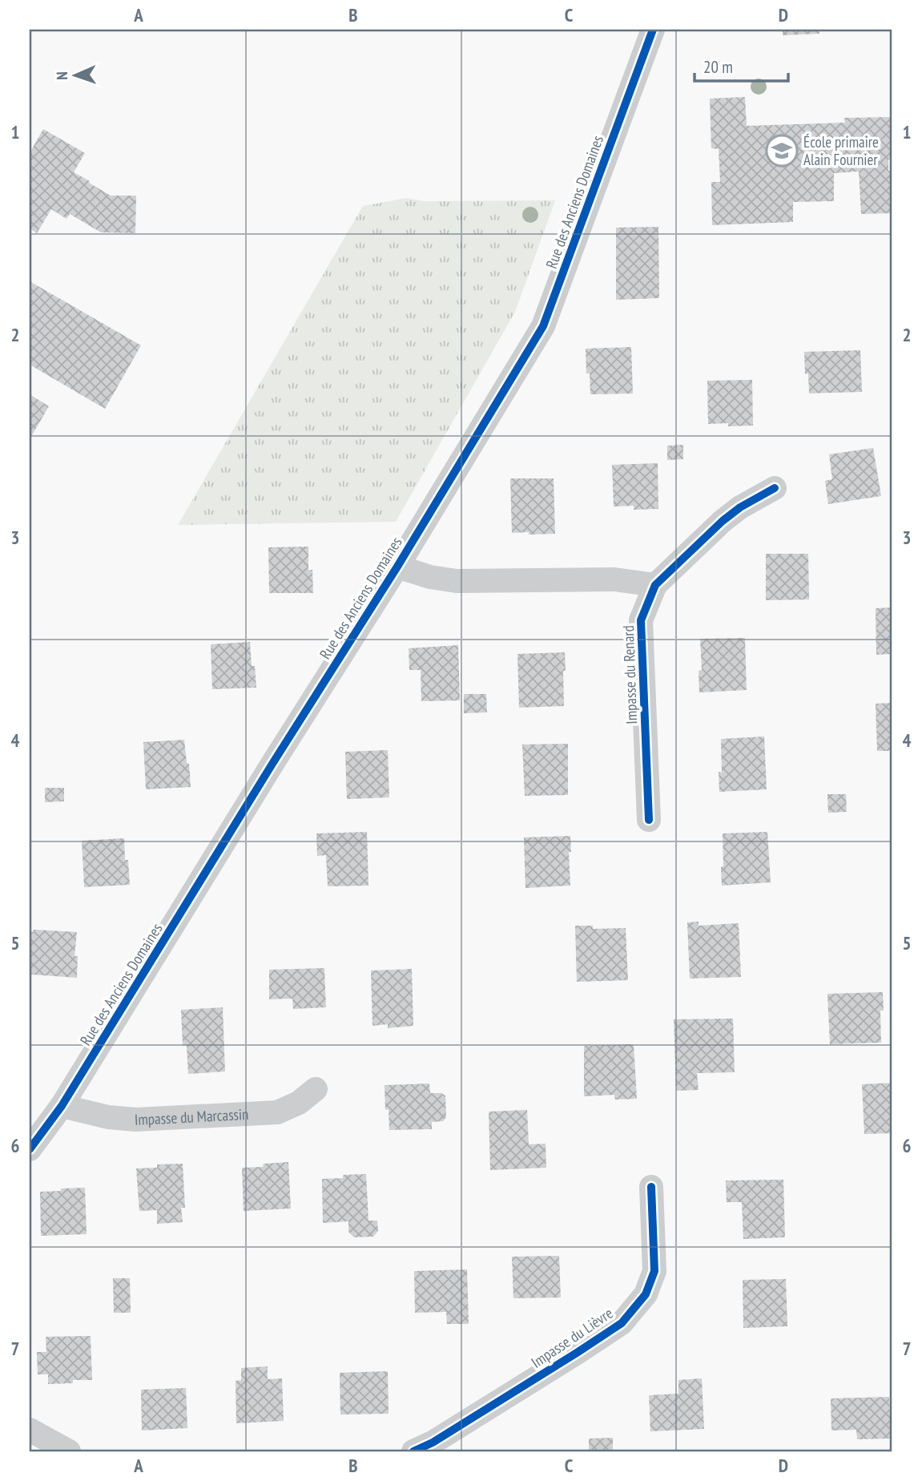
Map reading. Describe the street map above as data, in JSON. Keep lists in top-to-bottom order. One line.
{"streets":{"street":["Rue des Anciens Domaines","Impasse du Renard","Impasse du Marcassin","Impasse du Lièvre"]},"crossings":[["Rue des Anciens Domaines","Impasse du Marcassin"]],"places":{"school or university":["École primaire Alain Fournier"]},"scale_bar":"20 m","north":"left","grid":{"columns":["A","B","C","D"],"rows":["1","2","3","4","5","6","7"]}}
